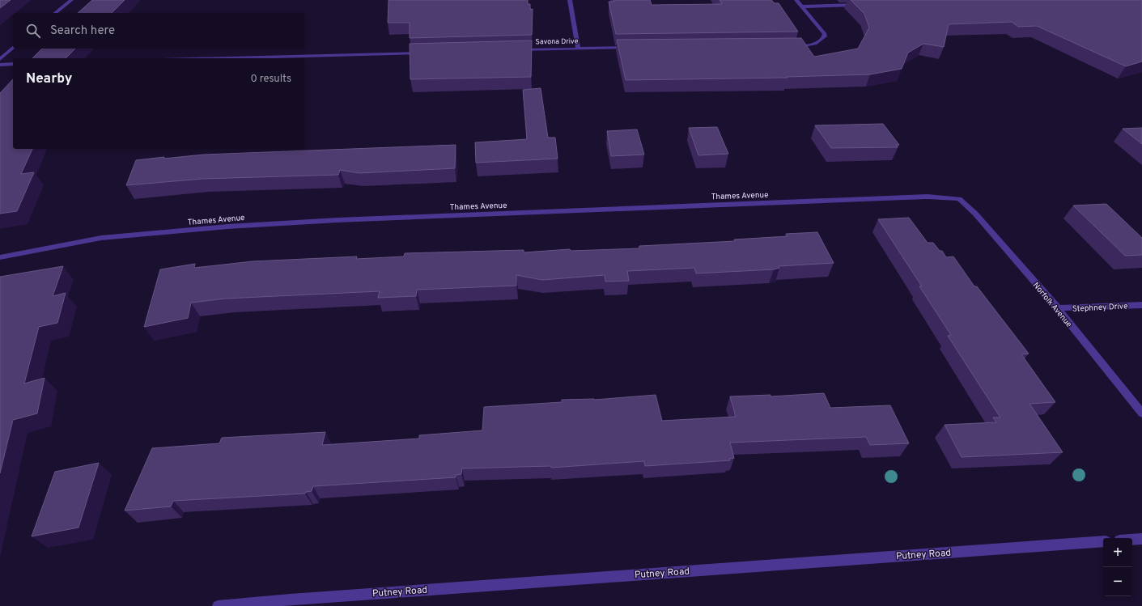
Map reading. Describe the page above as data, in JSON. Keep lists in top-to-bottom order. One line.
{"streets":{"street":["Savona Drive","Thames Avenue","Norfolk Avenue","Stephney Drive","Putney Road"]},"crossings":[["Thames Avenue","Norfolk Avenue"],["Norfolk Avenue","Stephney Drive"]],"page":{"search":"Search here","heading":["Nearby","0 results"],"map_buttons":["+","−"]}}
